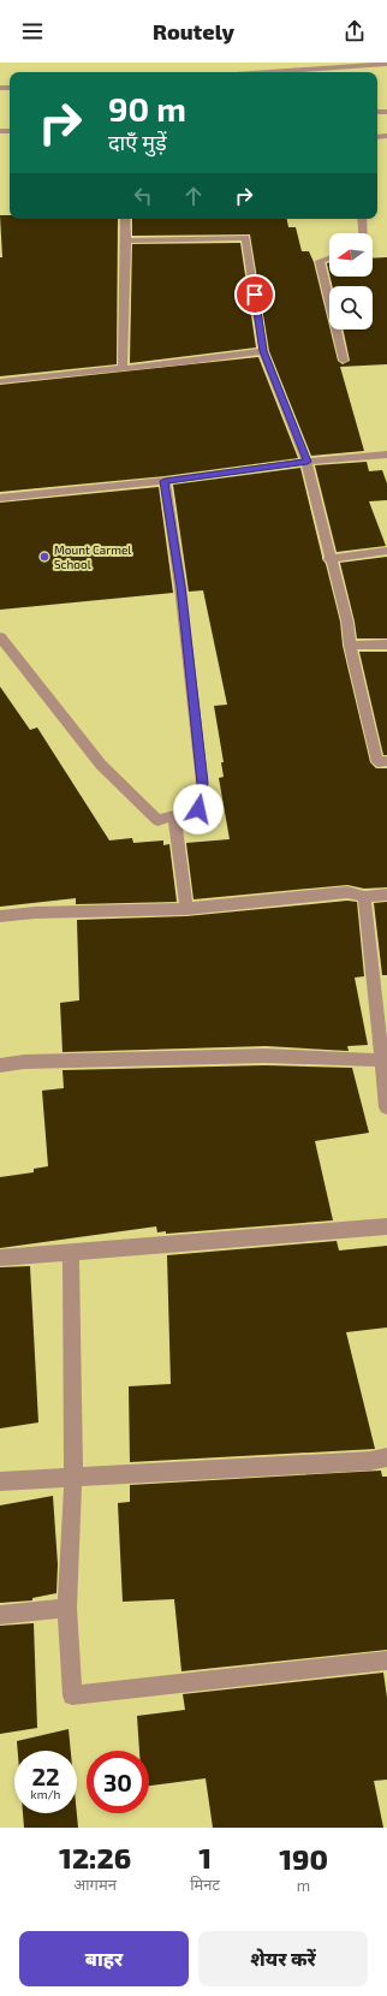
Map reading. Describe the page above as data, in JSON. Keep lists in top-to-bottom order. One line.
{"places":["Mount Carmel School"],"north":"left","page":{"header":"Routely","turn":["90 m","दाएँ मुड़ें"],"speed":"22 km/h","limit":"30","eta":["12:26","आगमन","1","मिनट","190","m"],"buttons":["बाहर","शेयर करें"]}}
